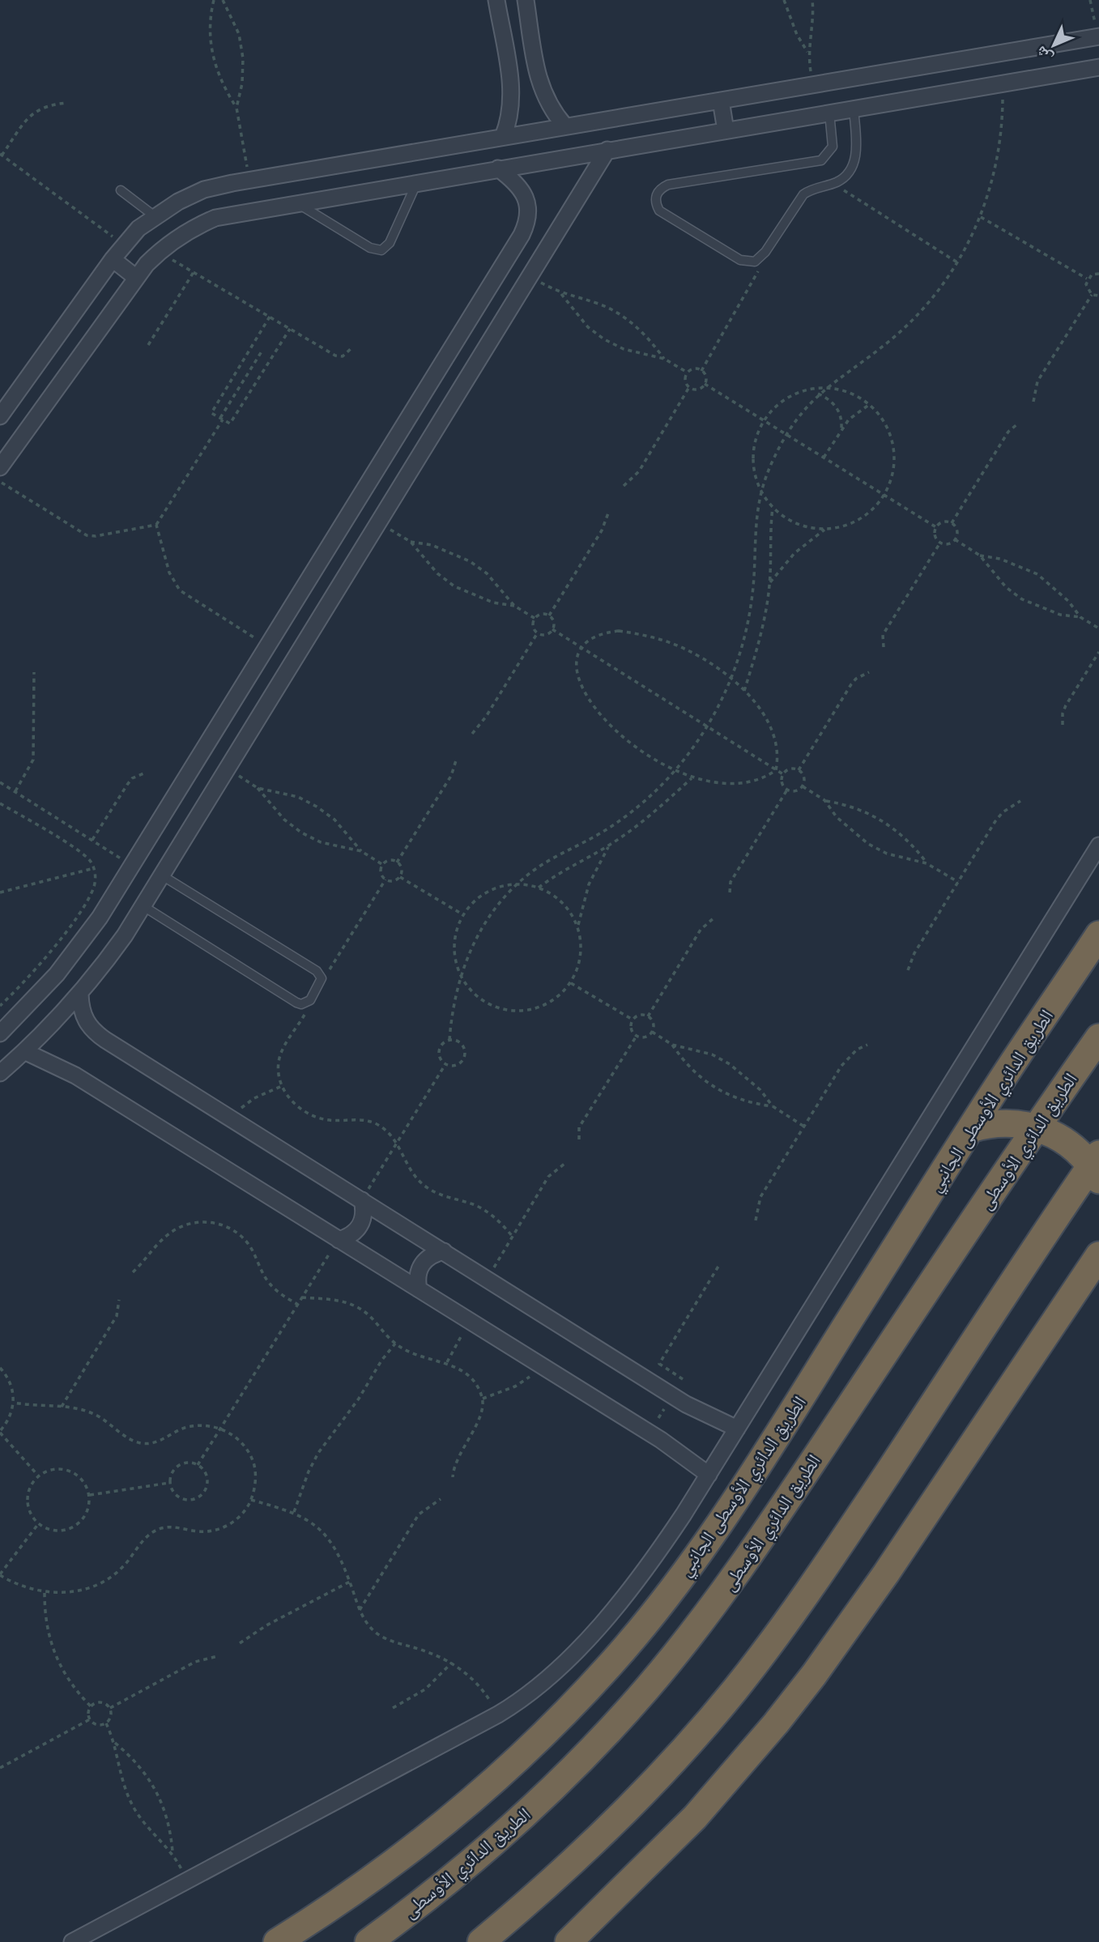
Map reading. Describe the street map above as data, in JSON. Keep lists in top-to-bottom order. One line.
{"streets":{"highway":["الطريق الدائري الأوسطى الجانبي","الطريق الدائري الأوسطى"]},"north":"bottom left"}
